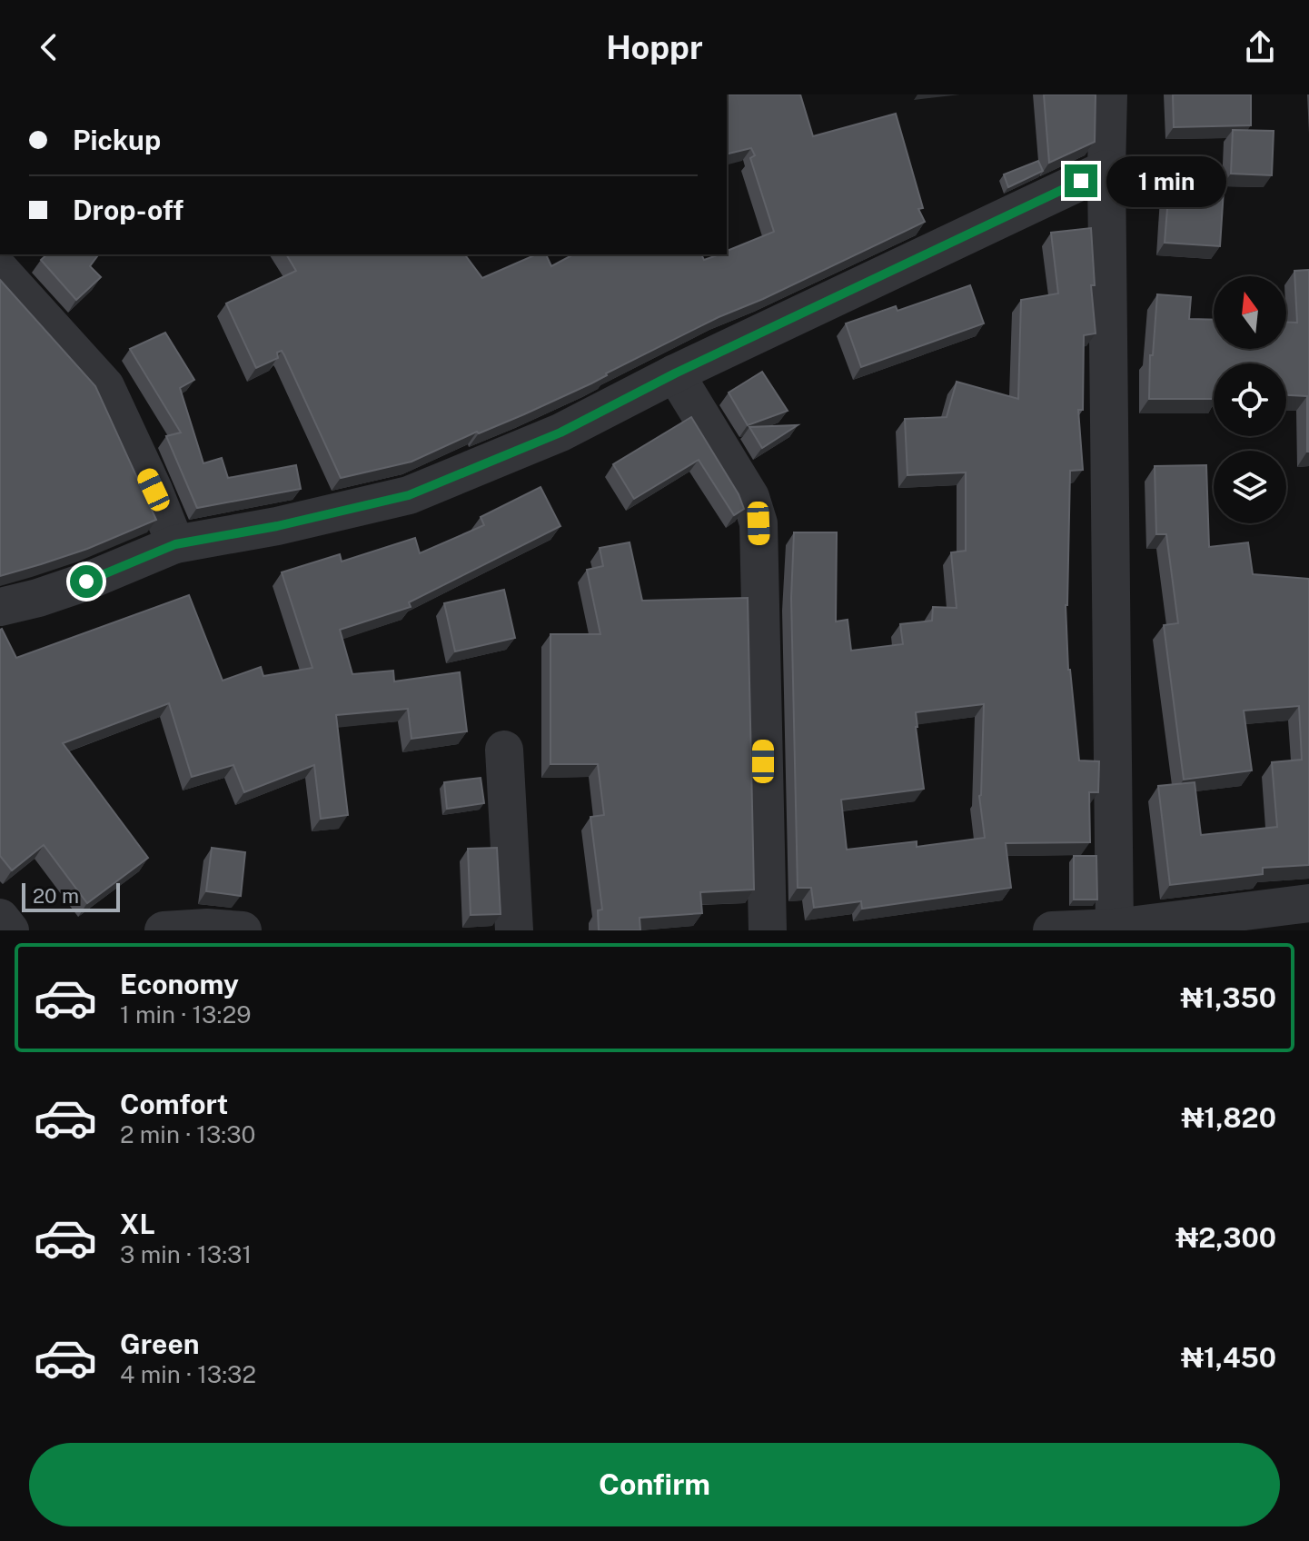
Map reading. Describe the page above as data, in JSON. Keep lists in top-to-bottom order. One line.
{"scale_bar":"20 m","north":"top","page":{"header":"Hoppr","banner":["Pickup","Drop-off"],"bubble":"1 min","scale":"20 m","list":[{"name":"Economy","note":"1 min · 13:29","value":"₦1,350"},{"name":"Comfort","note":"2 min · 13:30","value":"₦1,820"},{"name":"XL","note":"3 min · 13:31","value":"₦2,300"},{"name":"Green","note":"4 min · 13:32","value":"₦1,450"}],"buttons":"Confirm"}}
